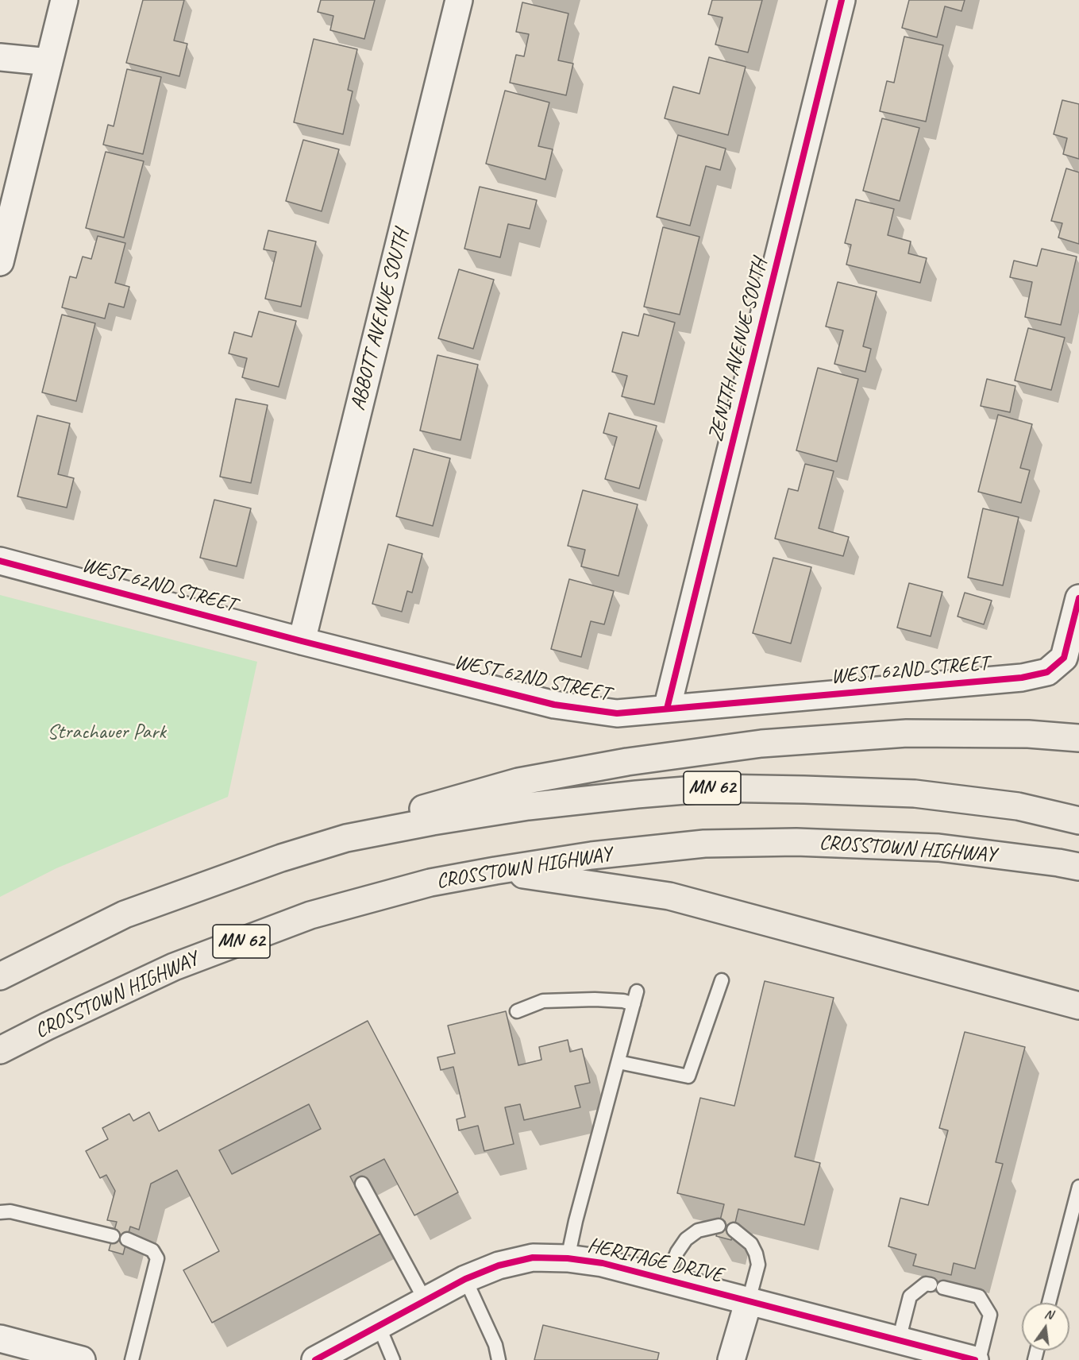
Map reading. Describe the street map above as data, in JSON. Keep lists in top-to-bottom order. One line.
{"streets":{"highway":["MN 62","CROSSTOWN HIGHWAY"],"street":["ABBOTT AVENUE SOUTH","ZENITH AVENUE SOUTH","WEST 62ND STREET","HERITAGE DRIVE"]},"crossings":[["ABBOTT AVENUE SOUTH","WEST 62ND STREET"],["ZENITH AVENUE SOUTH","WEST 62ND STREET"]],"parks":["Strachauer Park"],"north":"top"}
